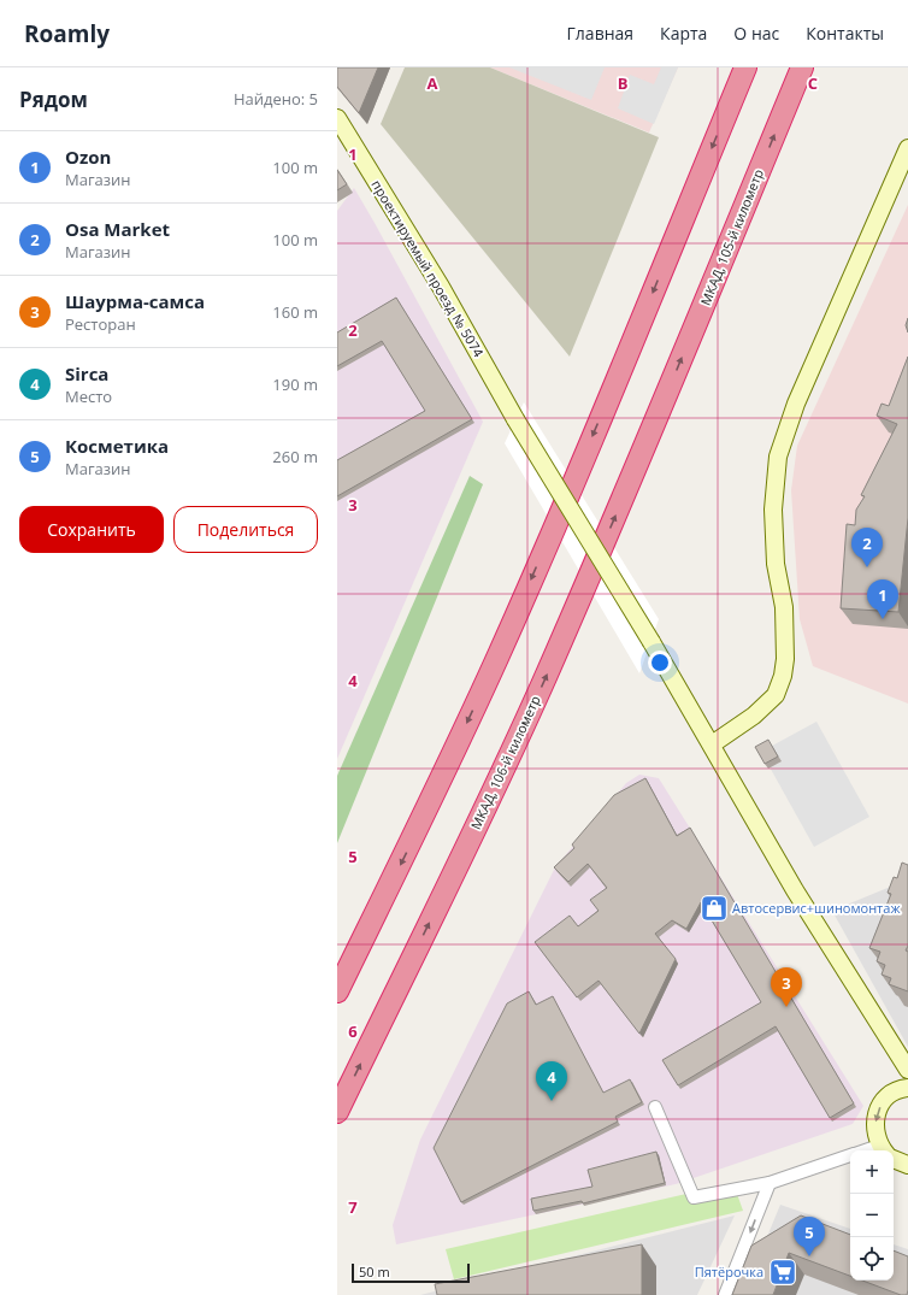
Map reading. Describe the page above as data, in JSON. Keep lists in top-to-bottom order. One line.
{"streets":{"highway":["МКАД, 105-й километр","МКАД, 106-й километр"],"street":["проектируемый проезд № 5074"]},"crossings":[["МКАД, 105-й километр","МКАД, 106-й километр"]],"places":{"shop":["Автосервис+шиномонтаж"],"supermarket":["Пятёрочка"]},"scale_bar":"50 m","page":{"header":"Roamly","nav":["Главная","Карта","О нас","Контакты"],"heading":["Рядом","Найдено: 5"],"list":[{"mark":"1","name":"Ozon","note":"Магазин","value":"100 m"},{"mark":"2","name":"Osa Market","note":"Магазин","value":"100 m"},{"mark":"3","name":"Шаурма-самса","note":"Ресторан","value":"160 m"},{"mark":"4","name":"Sirca","note":"Место","value":"190 m"},{"mark":"5","name":"Косметика","note":"Магазин","value":"260 m"}],"buttons":["Сохранить","Поделиться"],"pins":["2","1","3","4","5"],"map_buttons":["+","−"],"scale":"50 m"},"grid":{"columns":["A","B","C"],"rows":["1","2","3","4","5","6","7"]}}
